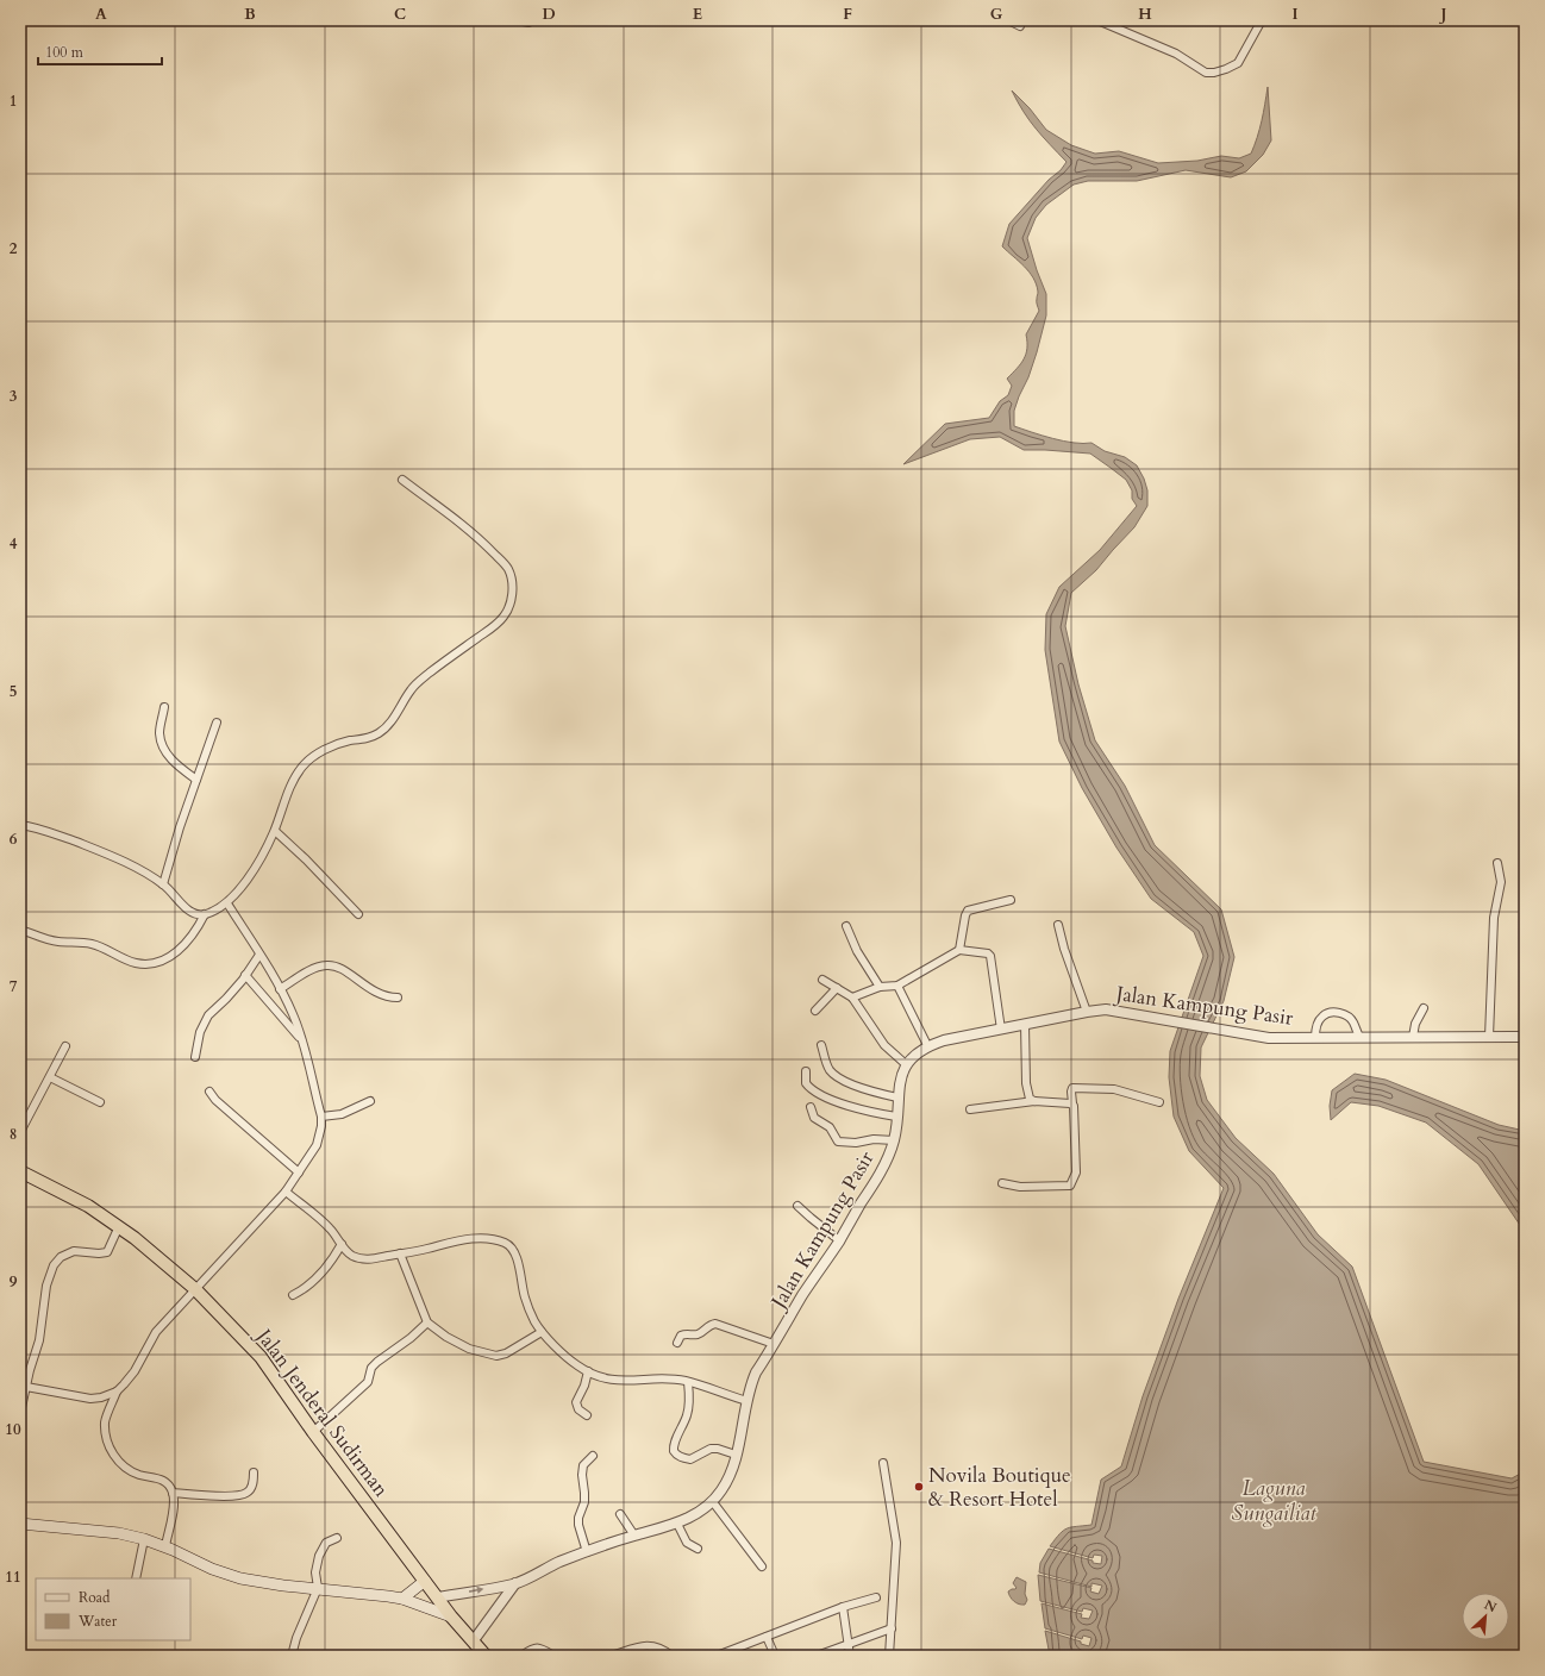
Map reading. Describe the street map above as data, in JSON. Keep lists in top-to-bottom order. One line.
{"streets":{"highway":["Jalan Jenderal Sudirman"],"street":["Jalan Kampung Pasir"]},"crossings":[["Jalan Kampung Pasir","Jalan Jenderal Sudirman"]],"water":["Laguna Sungailiat"],"places":["Novila Boutique & Resort Hotel"],"legend":["Road","Water"],"scale_bar":"100 m","north":"top right","grid":{"columns":["A","B","C","D","E","F","G","H","I","J"],"rows":["1","2","3","4","5","6","7","8","9","10","11"]}}
